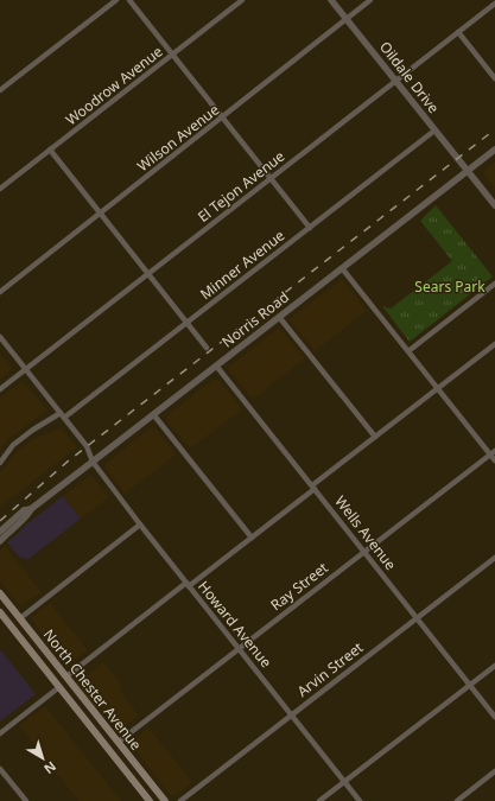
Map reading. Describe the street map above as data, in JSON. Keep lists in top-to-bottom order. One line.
{"streets":{"main road":["North Chester Avenue"],"street":["Oildale Drive","Woodrow Avenue","Wilson Avenue","El Tejon Avenue","Minner Avenue","Norris Road","Wells Avenue","Ray Street","Howard Avenue","Arvin Street"]},"crossings":[["Oildale Drive","Wilson Avenue"],["Oildale Drive","El Tejon Avenue"],["Oildale Drive","Minner Avenue"],["Oildale Drive","Norris Road"],["El Tejon Avenue","Howard Avenue"],["Minner Avenue","Howard Avenue"],["Norris Road","Wells Avenue"],["Norris Road","Howard Avenue"],["Wells Avenue","Ray Street"],["Wells Avenue","Arvin Street"],["Ray Street","Howard Avenue"],["Ray Street","North Chester Avenue"],["Howard Avenue","Arvin Street"]],"parks":["Sears Park"],"north":"bottom right"}
